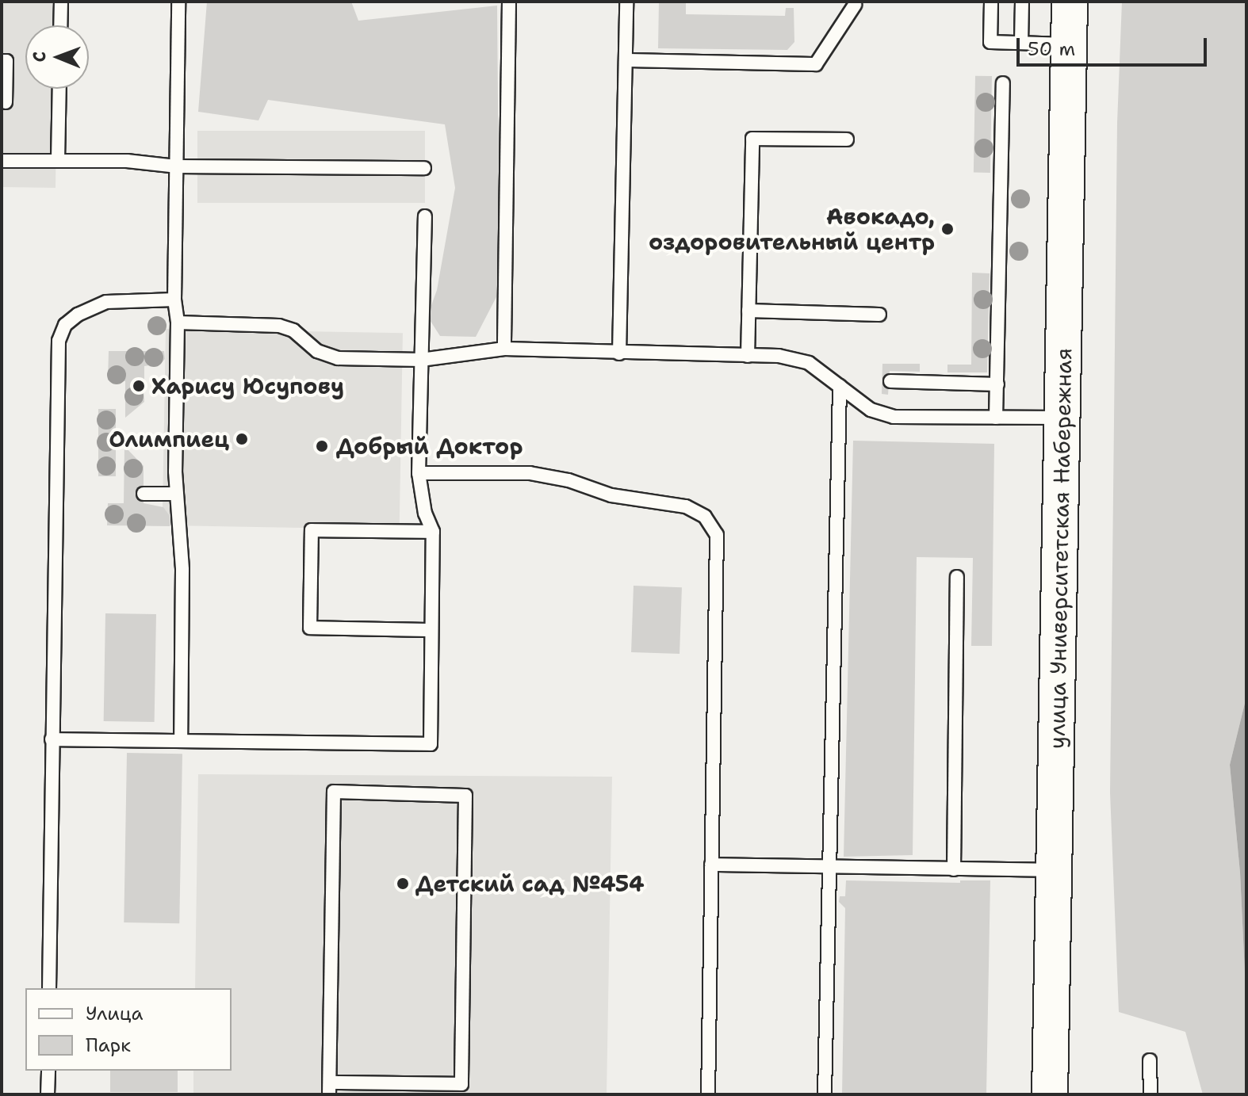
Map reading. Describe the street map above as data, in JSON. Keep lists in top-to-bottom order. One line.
{"streets":{"main road":["улица Университетская Набережная"]},"places":["Авокадо, оздоровительный центр","Харису Юсупову","Олимпиец","Добрый Доктор","Детский сад №454"],"legend":["Улица","Парк"],"scale_bar":"50 m","north":"left"}
